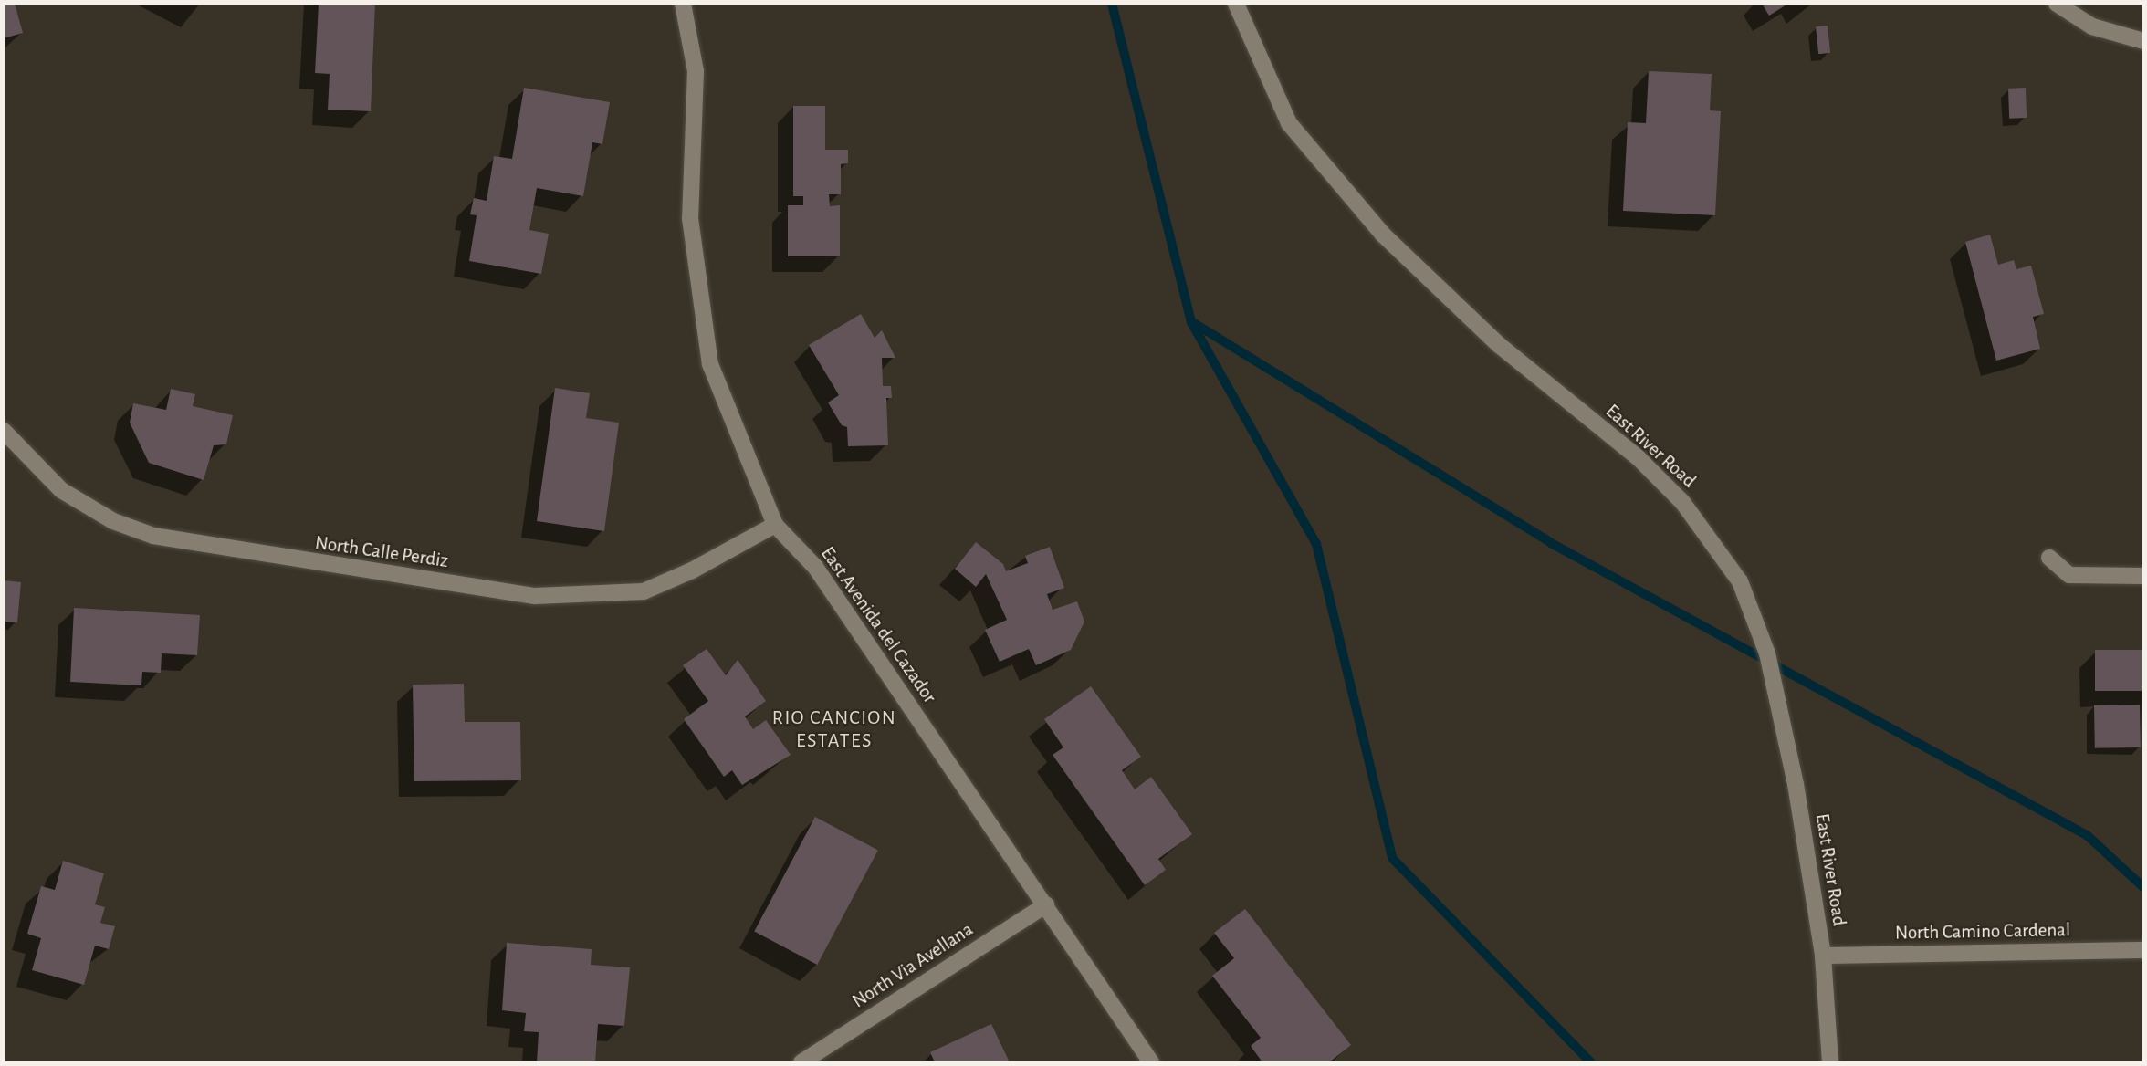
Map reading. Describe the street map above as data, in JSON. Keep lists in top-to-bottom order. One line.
{"streets":{"street":["East River Road","North Calle Perdiz","East Avenida del Cazador","North Camino Cardenal","North Via Avellana"]},"crossings":[["East River Road","North Camino Cardenal"],["North Calle Perdiz","East Avenida del Cazador"],["East Avenida del Cazador","North Via Avellana"]],"districts":["RIO CANCION ESTATES"]}
